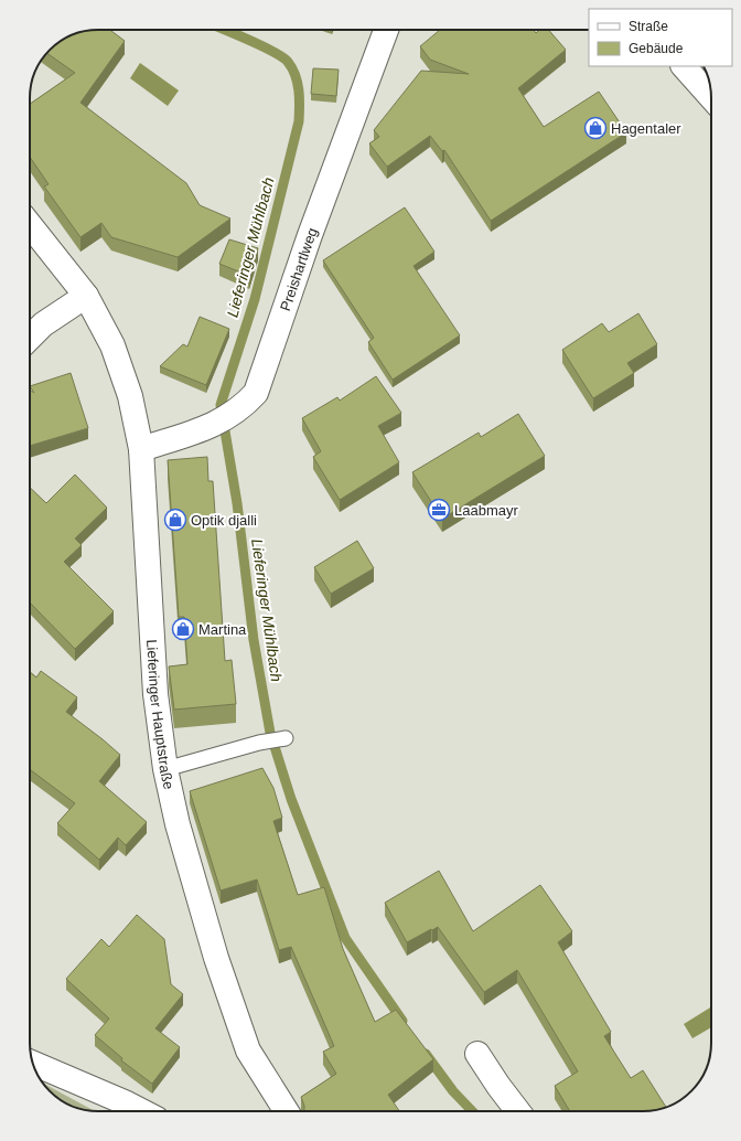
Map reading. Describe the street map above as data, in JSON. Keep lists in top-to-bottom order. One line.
{"streets":{"street":["Preishartlweg","Lieferinger Hauptstraße"]},"crossings":[["Preishartlweg","Lieferinger Hauptstraße"]],"water":["Lieferinger Mühlbach"],"places":{"shop":["Hagentaler","Optik djalli","Martina"],"office":["Laabmayr"]},"legend":["Straße","Gebäude"]}
